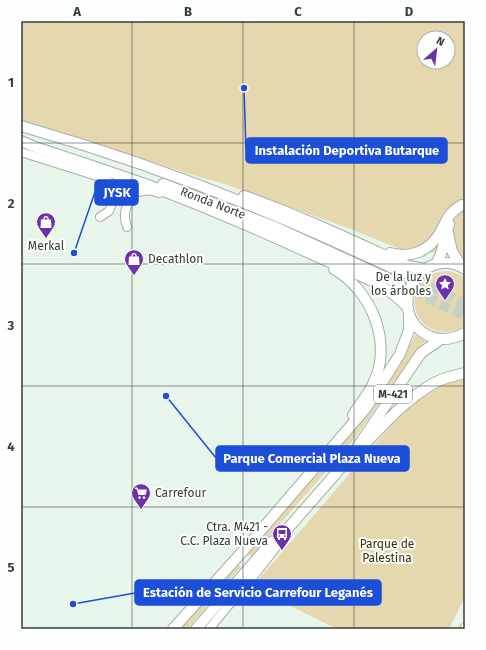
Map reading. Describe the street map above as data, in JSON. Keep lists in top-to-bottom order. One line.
{"streets":{"main road":["Ronda Norte","M-421"]},"crossings":[["Ronda Norte","M-421"]],"parks":["Parque de Palestina"],"places":{"other":["Instalación Deportiva Butarque","JYSK","Parque Comercial Plaza Nueva","Estación de Servicio Carrefour Leganés"],"shop":["Merkal","Decathlon"],"place":["De la luz y los árboles"],"supermarket":["Carrefour"],"bus stop":["Ctra. M421 - C.C. Plaza Nueva"]},"north":"top right","grid":{"columns":["A","B","C","D"],"rows":["1","2","3","4","5"]}}
